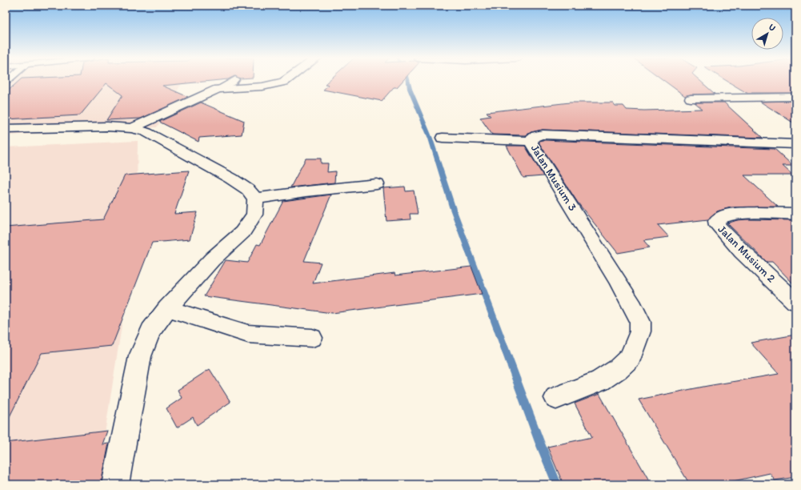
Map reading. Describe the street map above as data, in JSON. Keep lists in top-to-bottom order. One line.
{"streets":{"street":["Jalan Musium 3","Jalan Musium 2"]},"north":"top right"}
